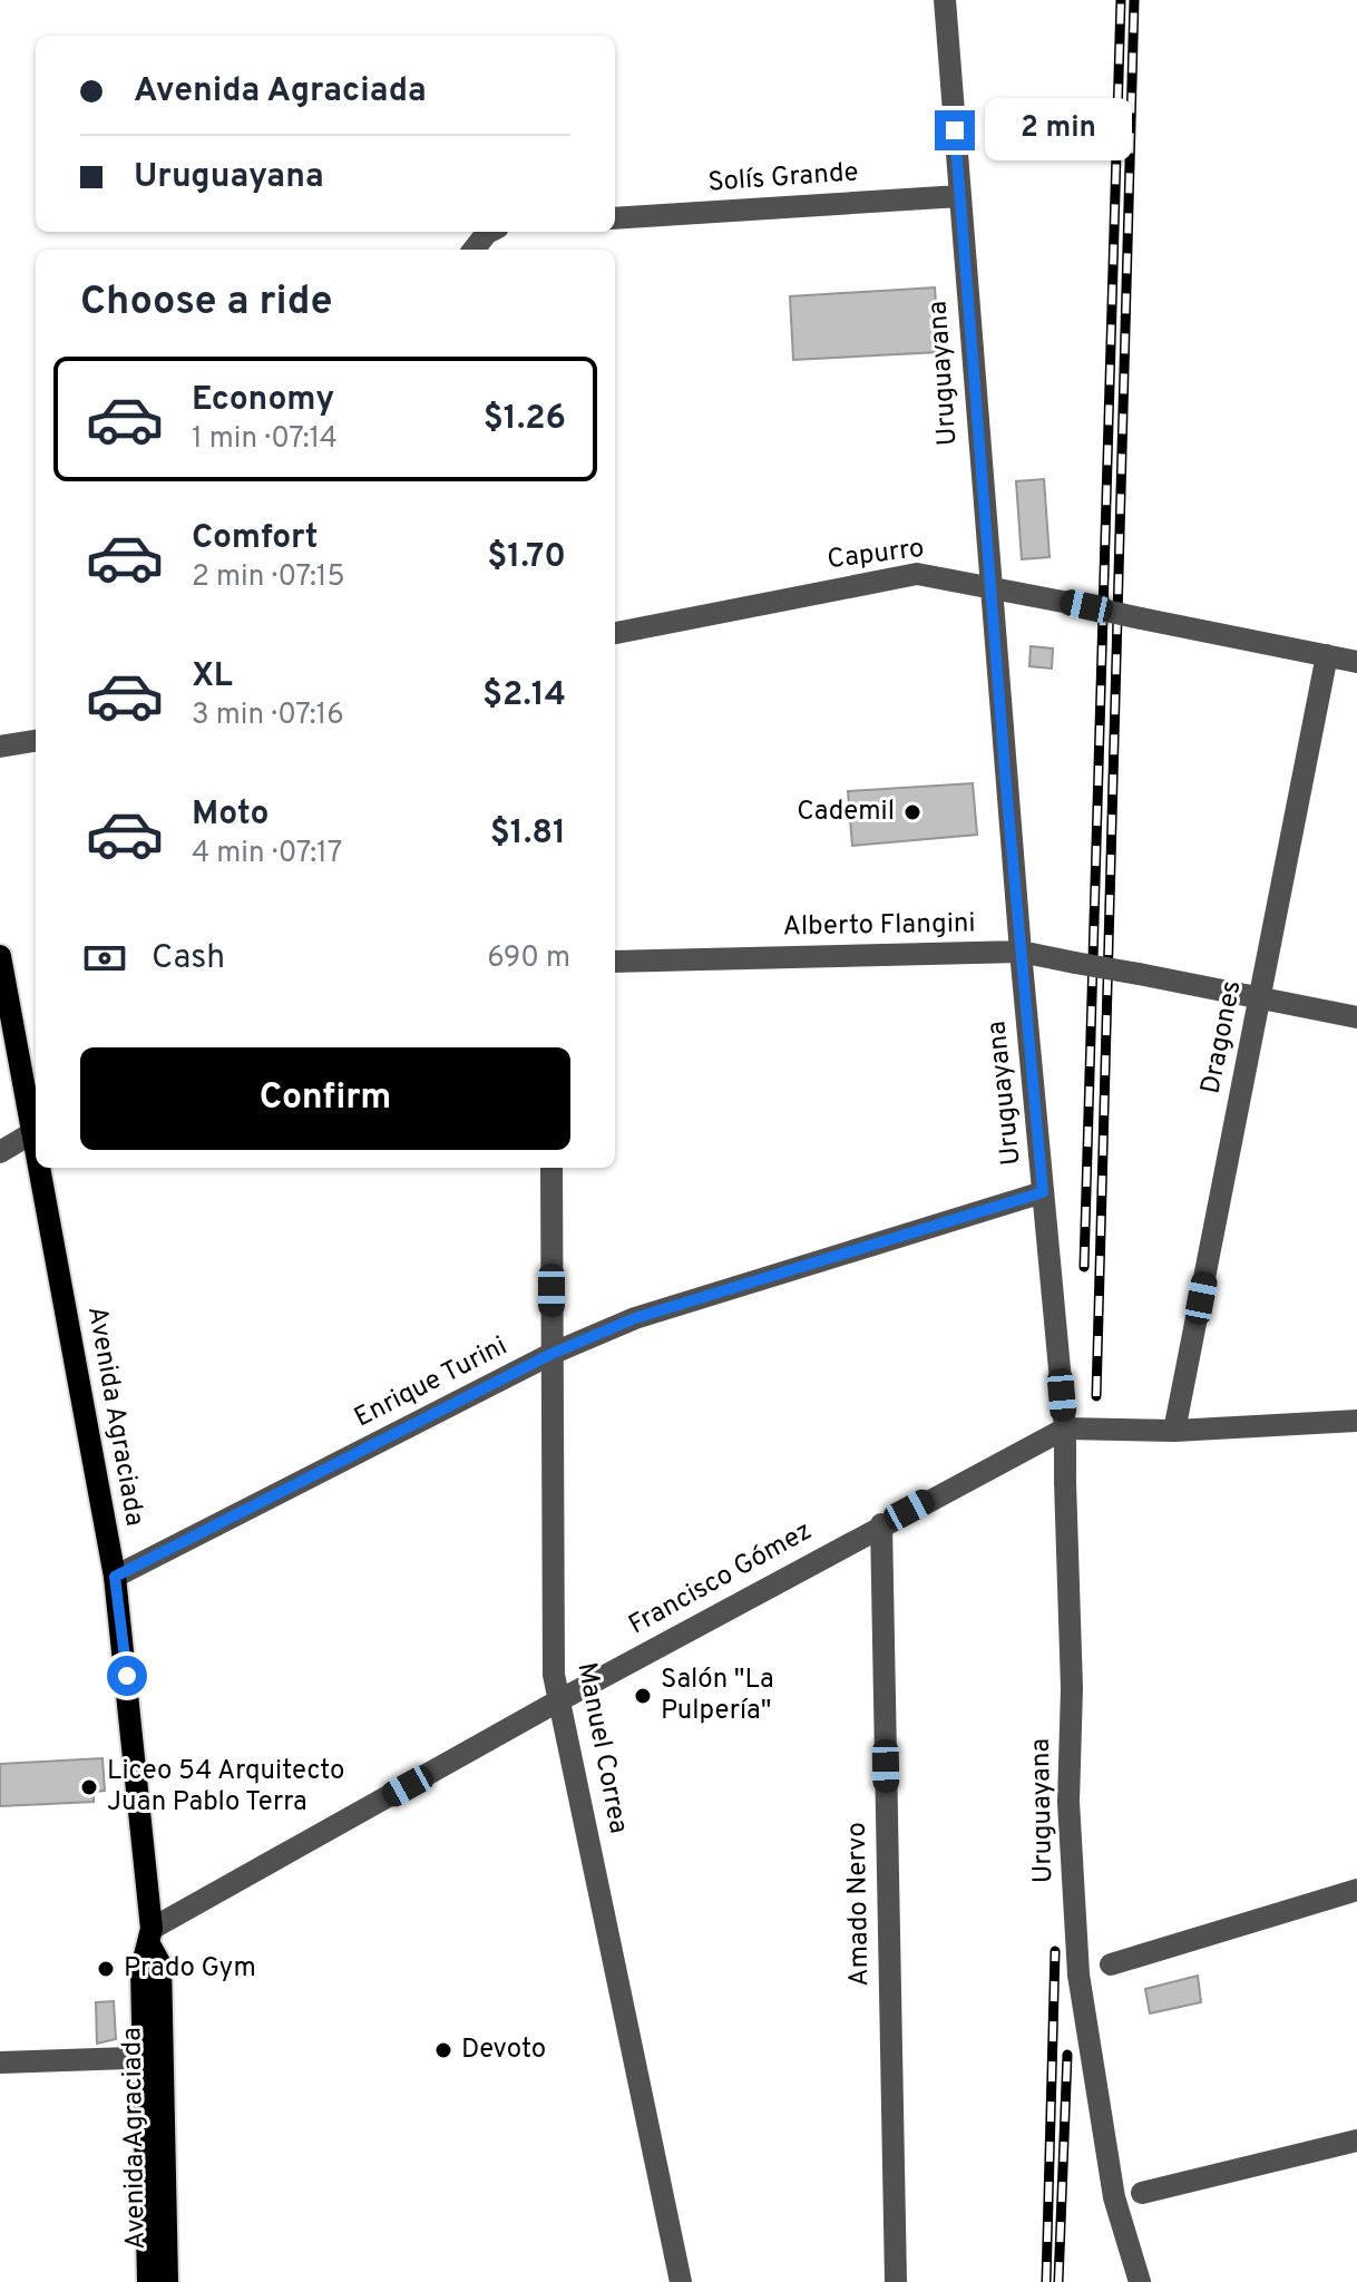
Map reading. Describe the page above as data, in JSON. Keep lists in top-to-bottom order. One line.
{"streets":{"main road":["Avenida Agraciada"],"street":["Solís Grande","Uruguayana","Capurro","Alberto Flangini","Dragones","Enrique Turini","Francisco Gómez","Manuel Correa","Amado Nervo"]},"crossings":[["Solís Grande","Uruguayana"],["Uruguayana","Capurro"],["Uruguayana","Alberto Flangini"],["Uruguayana","Enrique Turini"],["Uruguayana","Francisco Gómez"],["Capurro","Dragones"],["Alberto Flangini","Dragones"],["Dragones","Francisco Gómez"],["Enrique Turini","Avenida Agraciada"],["Enrique Turini","Manuel Correa"],["Avenida Agraciada","Francisco Gómez"],["Francisco Gómez","Manuel Correa"],["Francisco Gómez","Amado Nervo"]],"places":["Cademil","Salón \"La Pulpería\"","Liceo 54 Arquitecto Juan Pablo Terra","Prado Gym","Devoto"],"page":{"banner":["Avenida Agraciada","Uruguayana"],"bubble":"2 min","heading":"Choose a ride","list":[{"name":"Economy","note":"1 min · 07:14","value":"$1.26"},{"name":"Comfort","note":"2 min · 07:15","value":"$1.70"},{"name":"XL","note":"3 min · 07:16","value":"$2.14"},{"name":"Moto","note":"4 min · 07:17","value":"$1.81"}],"pay":["Cash","690 m"],"buttons":"Confirm"}}
